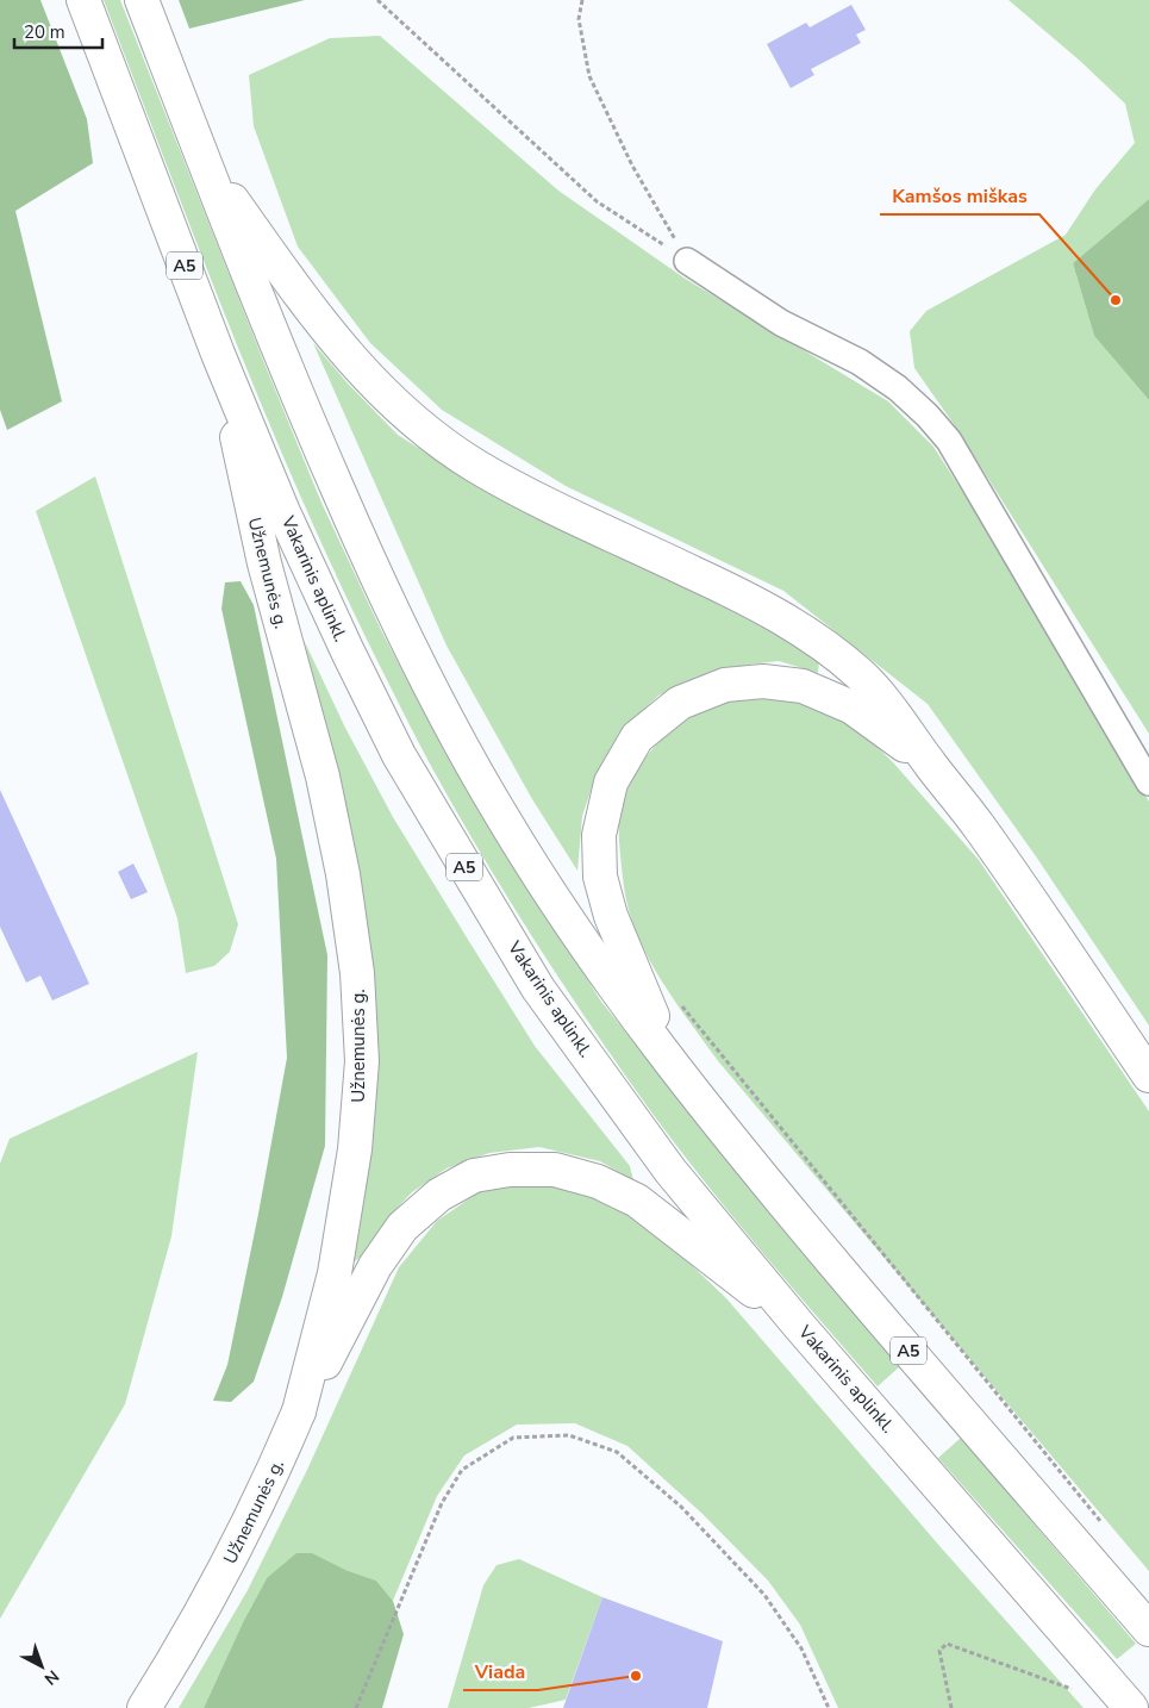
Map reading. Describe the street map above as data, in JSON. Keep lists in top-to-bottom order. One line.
{"streets":{"main road":["A5","Užnemunės g.","Vakarinis aplinkl."]},"crossings":[["Užnemunės g.","Vakarinis aplinkl."]],"places":["Kamšos miškas","Viada"],"scale_bar":"20 m","north":"bottom right"}
